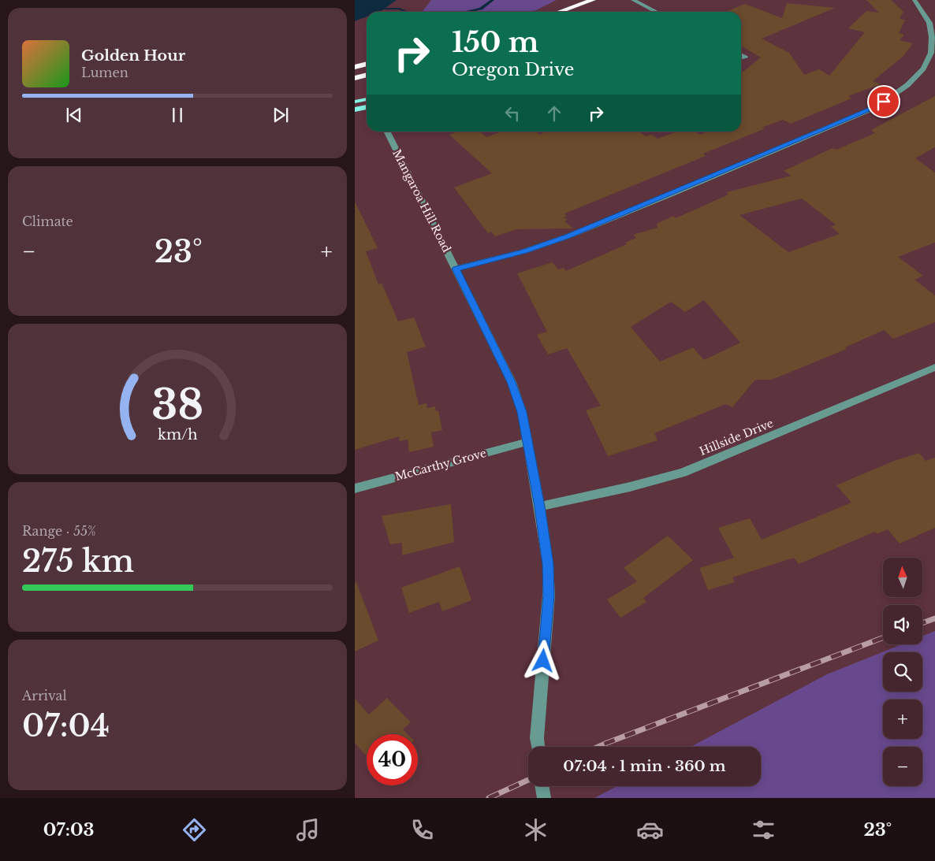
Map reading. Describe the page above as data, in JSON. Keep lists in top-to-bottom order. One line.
{"streets":{"street":["Mangaroa Hill Road","Hillside Drive","McCarthy Grove"]},"crossings":[["Mangaroa Hill Road","Hillside Drive"],["Mangaroa Hill Road","McCarthy Grove"]],"north":"top","page":{"turn":["150 m","Oregon Drive"],"song":["Golden Hour","Lumen"],"tile":["Climate",["Range · 55%","275 km"],["Arrival","07:04"]],"heat":["−","23°","+"],"map_buttons":["+","−"],"limit":"40","trip":"07:04 · 1 min · 360 m","tabs":["07:03","23°"],"gauge":["38","km/h"]}}
